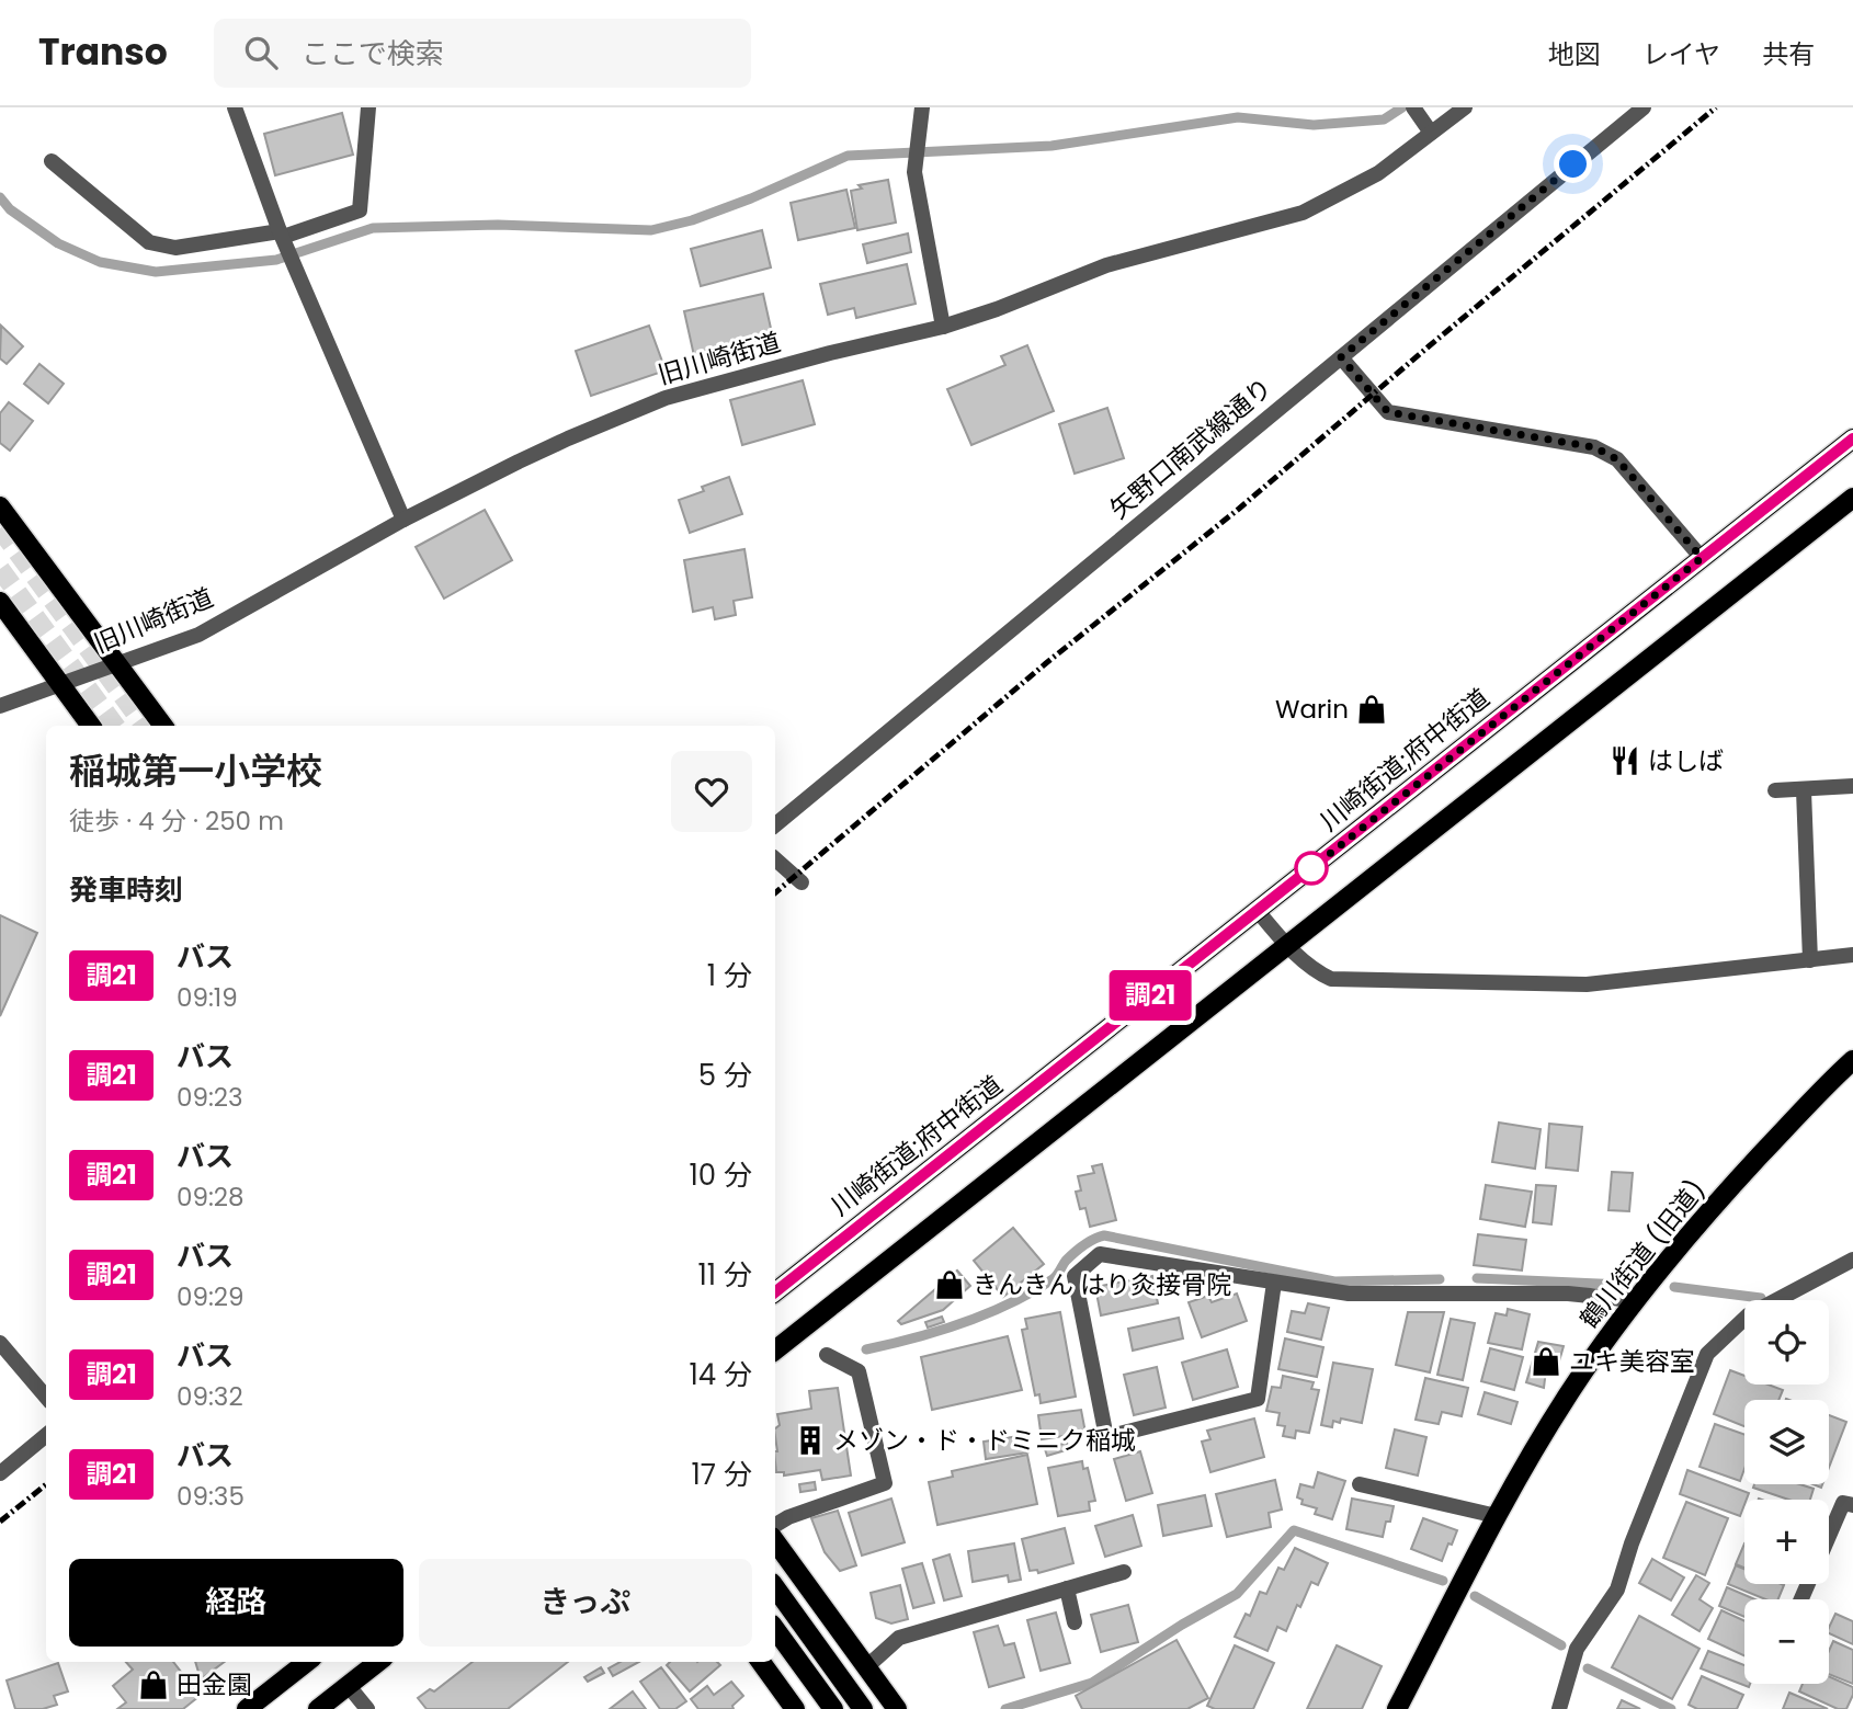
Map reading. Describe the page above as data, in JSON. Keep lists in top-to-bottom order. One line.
{"streets":{"main road":["川崎街道;府中街道","鶴川街道 (旧道)"],"street":["旧川崎街道","矢野口南武線通り"]},"places":{"shop":["Warin","きんきん はり灸接骨院","ユキ美容室","田金園"],"restaurant":["はしば"],"building":["メゾン・ド・ドミニク稲城"]},"lines":["bus line 調21"],"page":{"header":"Transo","search":"ここで検索","nav":["地図","レイヤ","共有"],"on_map":"調21","heading":[["稲城第一小学校","徒歩 · 4 分 · 250 m"],"発車時刻"],"list":[{"mark":"調21","name":"バス","note":"09:19","value":"1 分"},{"mark":"調21","name":"バス","note":"09:23","value":"5 分"},{"mark":"調21","name":"バス","note":"09:28","value":"10 分"},{"mark":"調21","name":"バス","note":"09:29","value":"11 分"},{"mark":"調21","name":"バス","note":"09:32","value":"14 分"},{"mark":"調21","name":"バス","note":"09:35","value":"17 分"}],"map_buttons":["+","−"],"buttons":["経路","きっぷ"]}}
